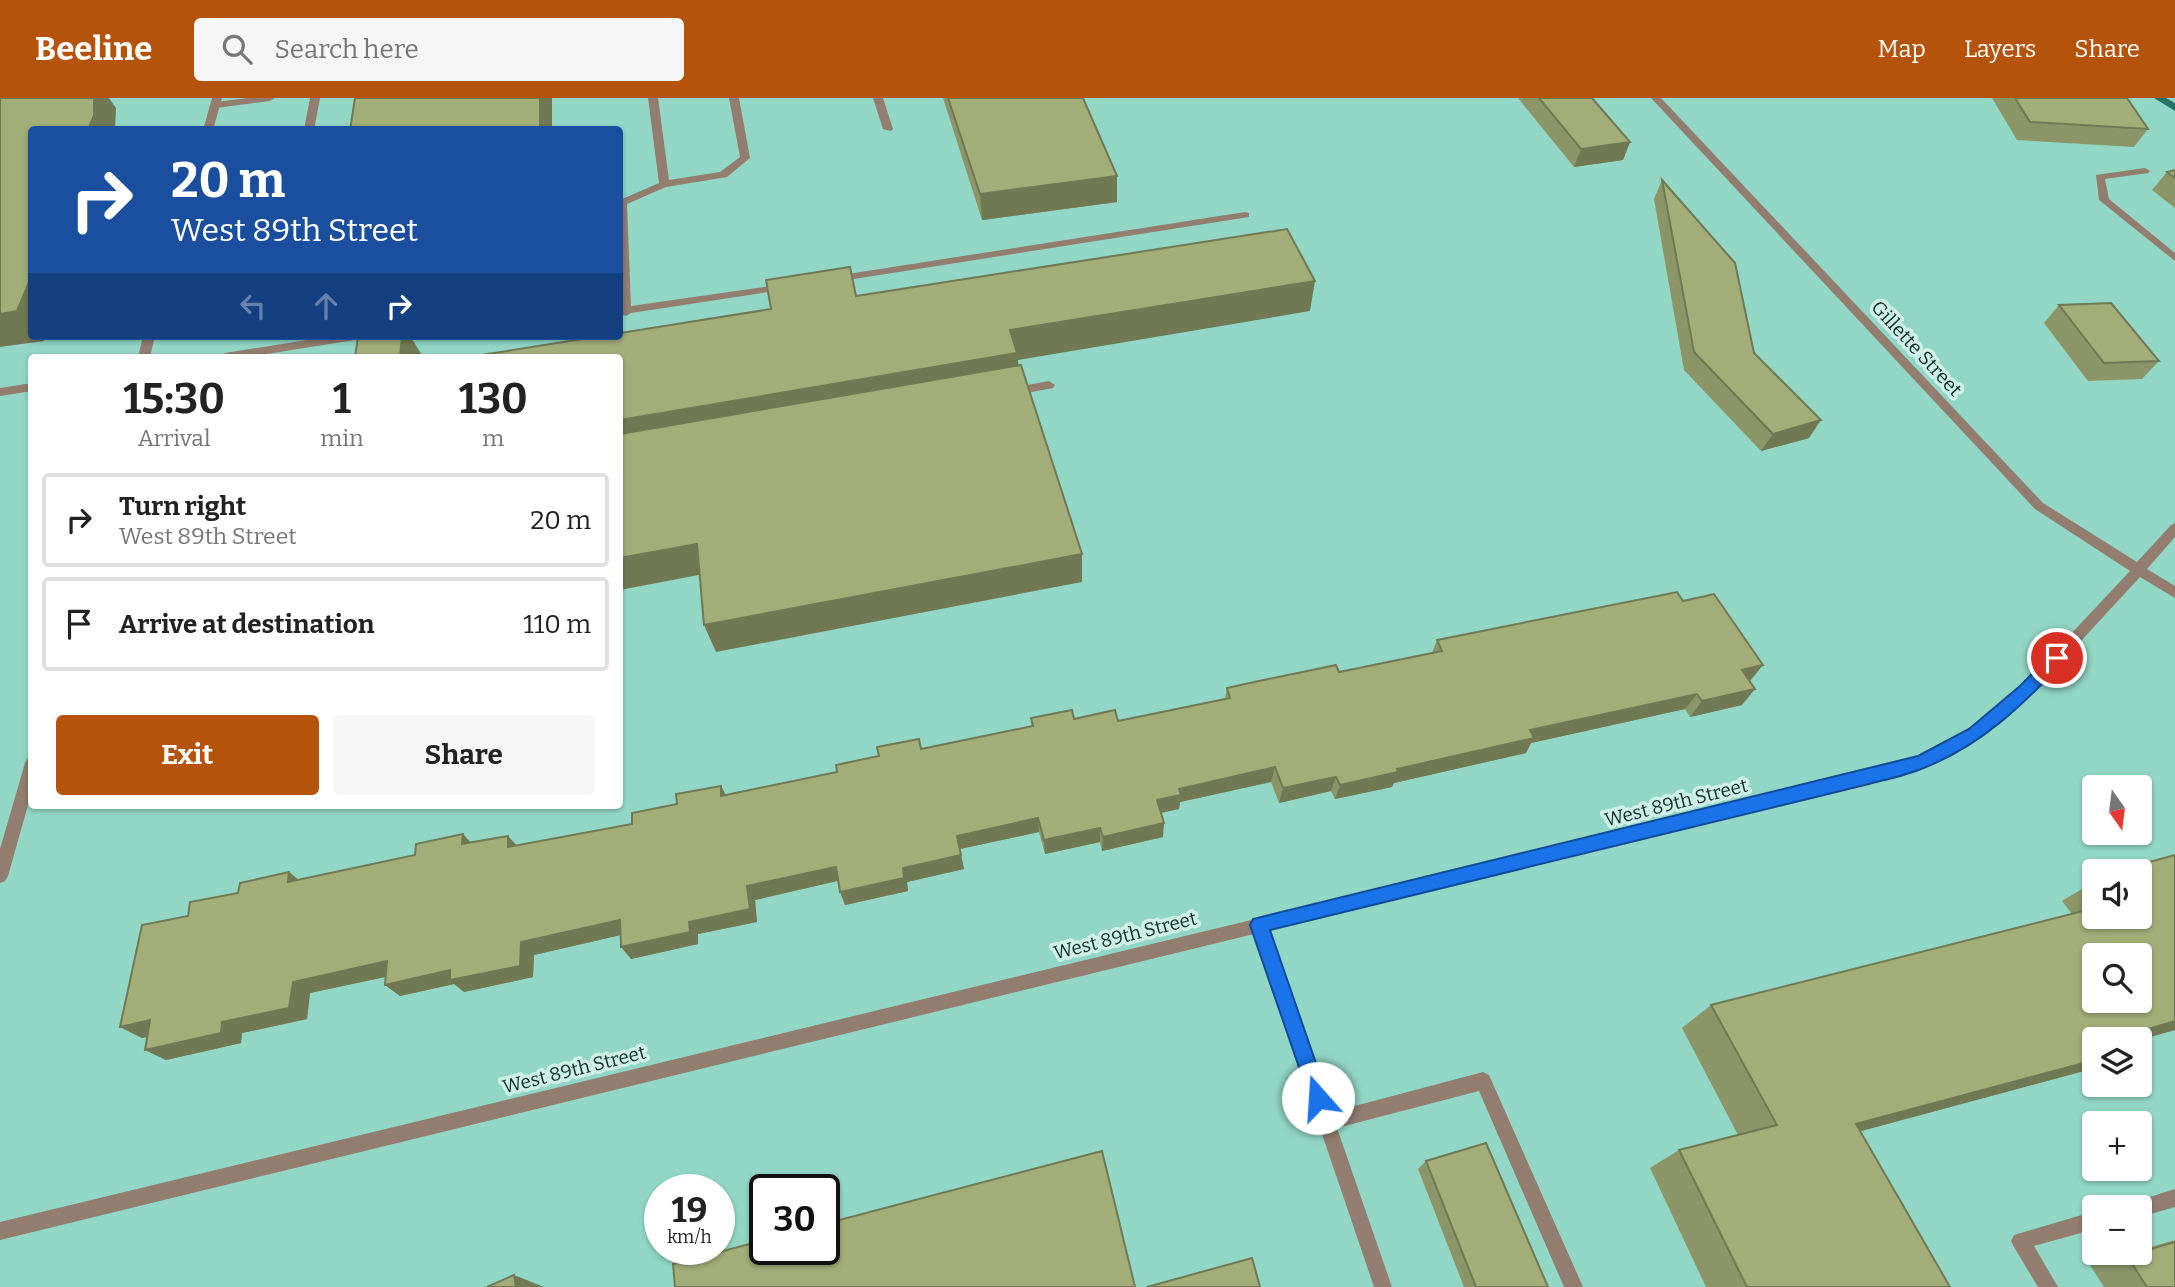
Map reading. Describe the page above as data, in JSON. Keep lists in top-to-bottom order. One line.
{"streets":{"street":["Gillette Street","West 89th Street"]},"crossings":[["Gillette Street","West 89th Street"]],"north":"bottom","page":{"header":"Beeline","search":"Search here","nav":["Map","Layers","Share"],"turn":["20 m","West 89th Street"],"eta":["15:30","Arrival","1","min","130","m"],"list":[{"name":"Turn right","note":"West 89th Street","value":"20 m"},{"name":"Arrive at destination","value":"110 m"}],"buttons":["Exit","Share"],"map_buttons":["+","−"],"speed":"19 km/h","limit":"30"}}
